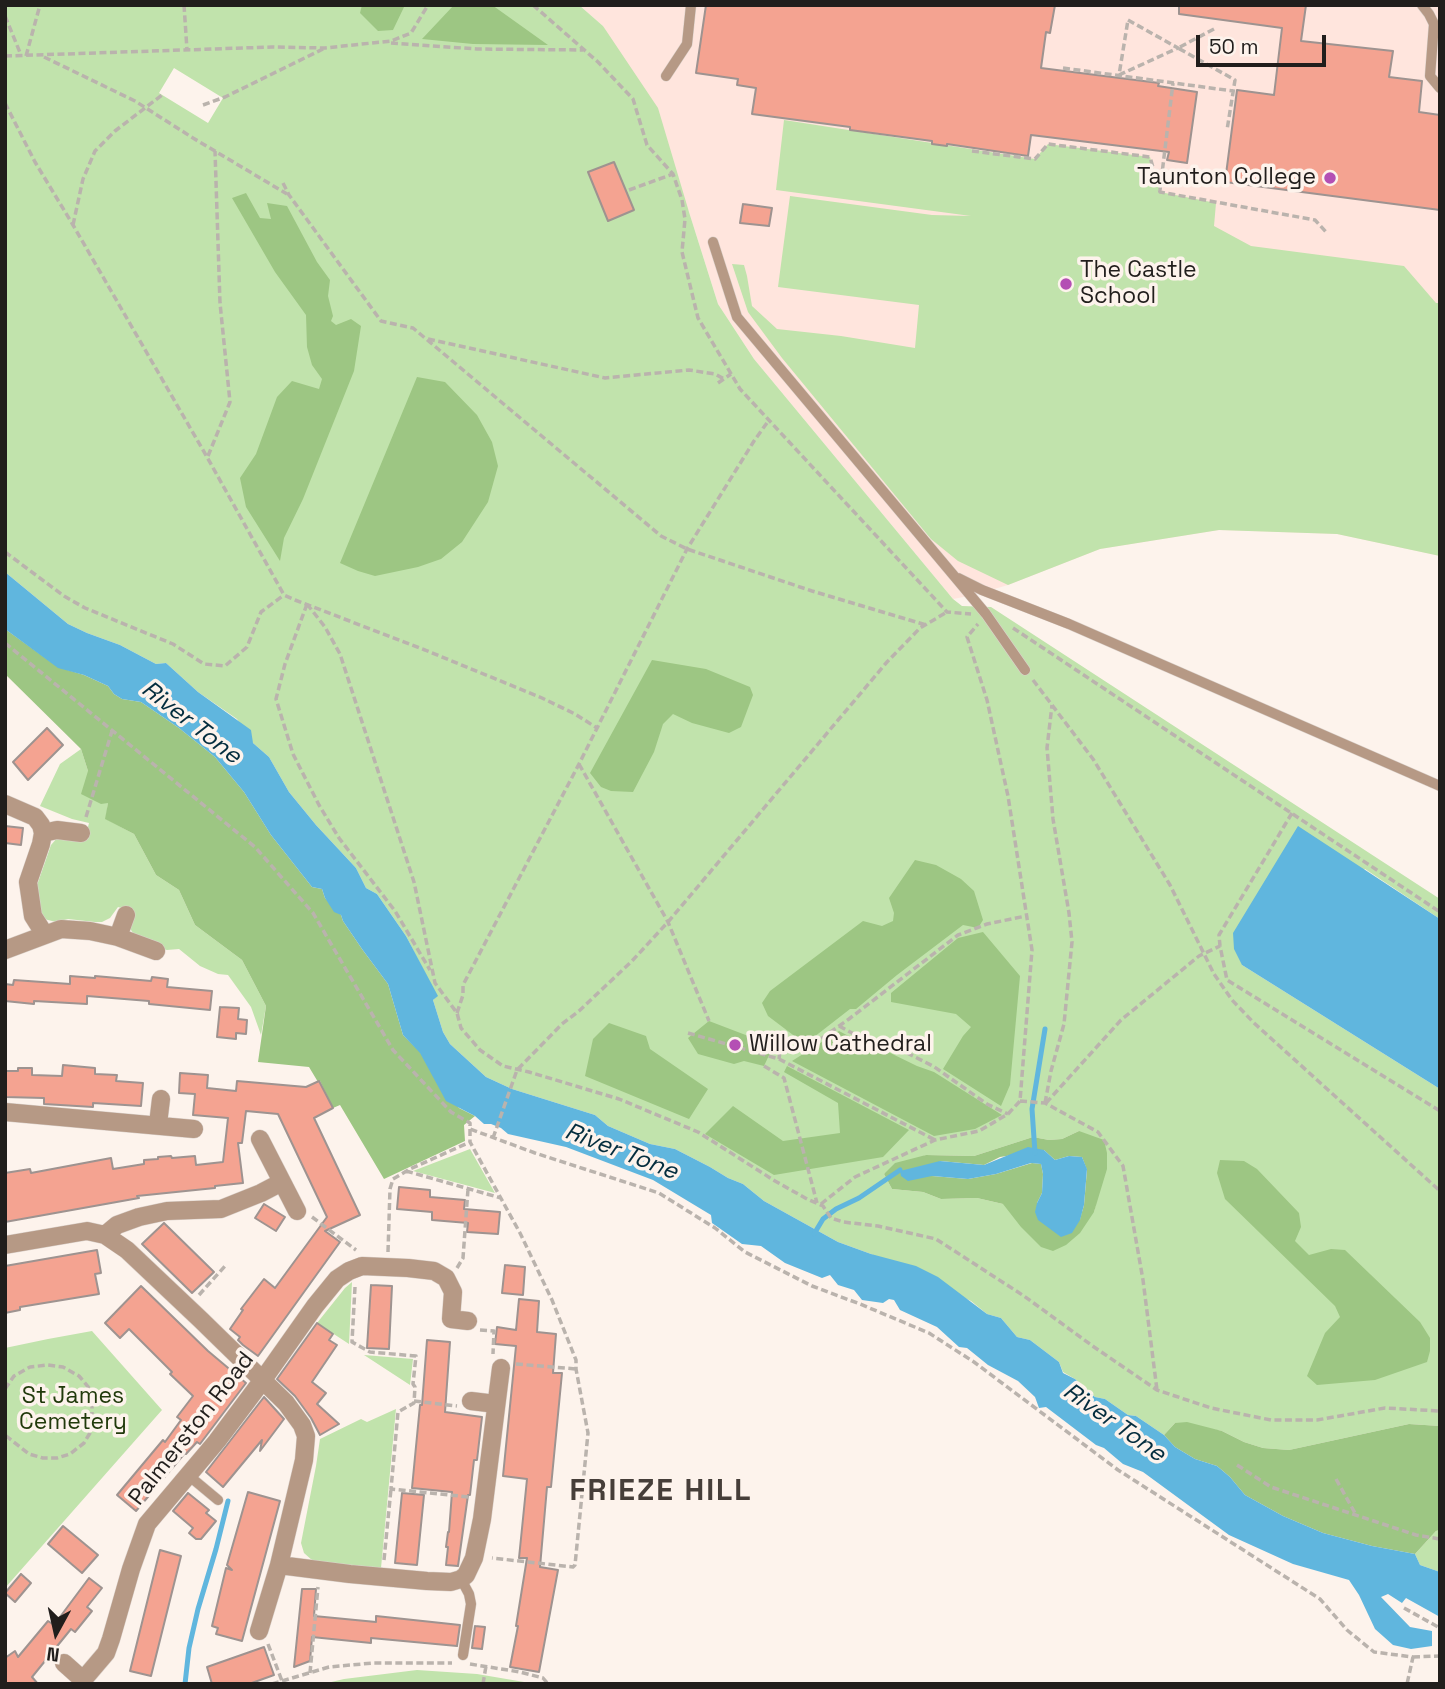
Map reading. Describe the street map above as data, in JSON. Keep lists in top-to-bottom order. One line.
{"streets":{"street":["Palmerston Road"]},"districts":["FRIEZE HILL"],"water":["River Tone"],"parks":["St James Cemetery"],"places":["Taunton College","The Castle School","Willow Cathedral"],"scale_bar":"50 m","north":"bottom"}
